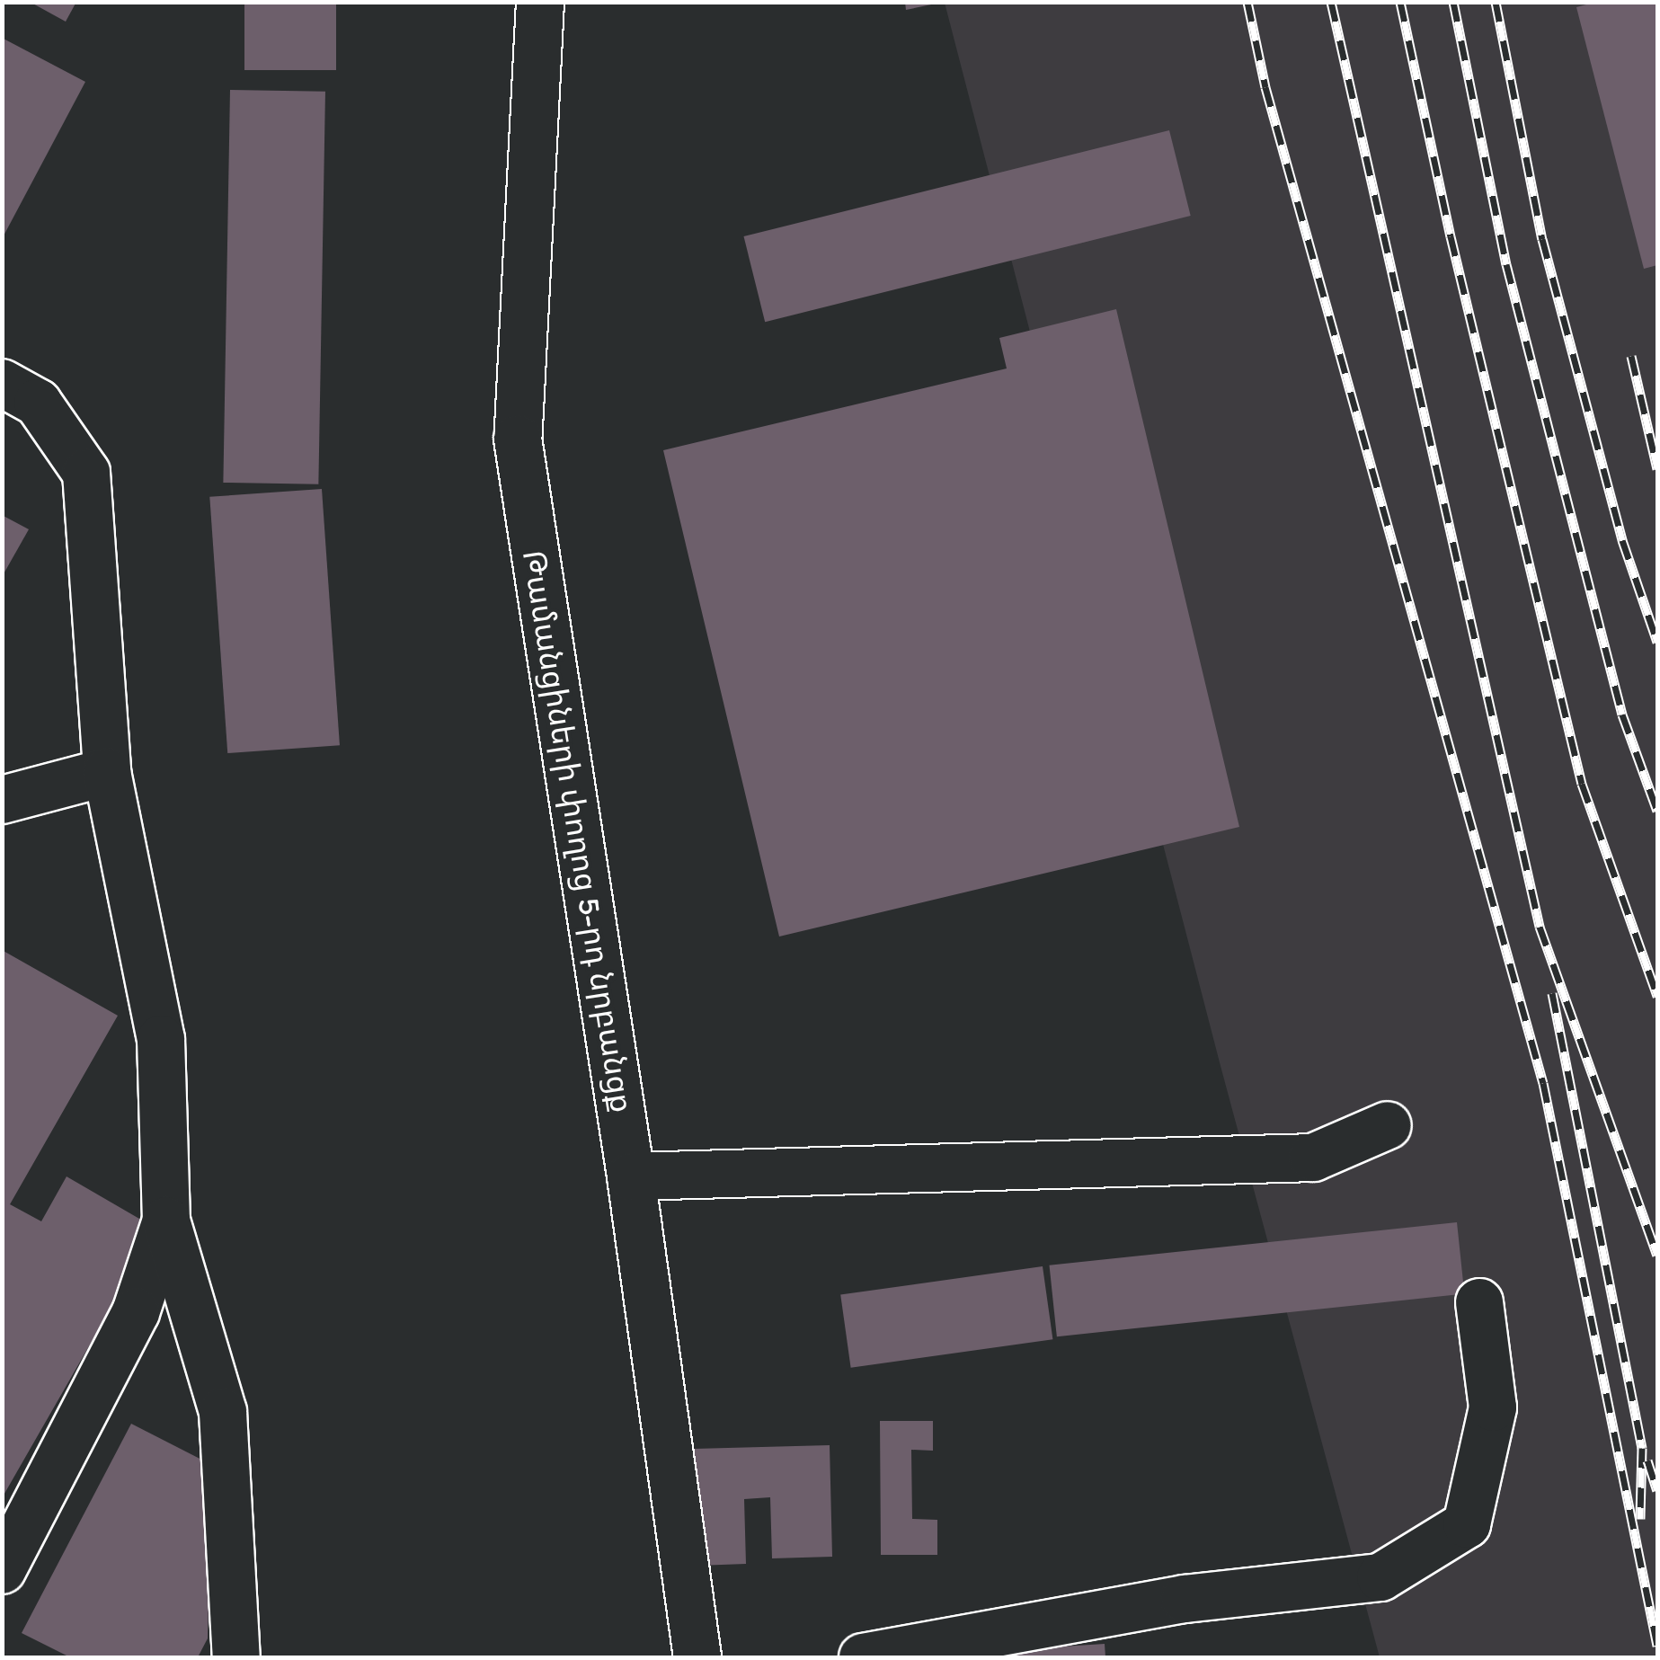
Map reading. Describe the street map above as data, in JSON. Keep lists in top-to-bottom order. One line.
{"streets":{"lane":["Թամանցիների փողոց 5-րդ նրբանցք"]}}
